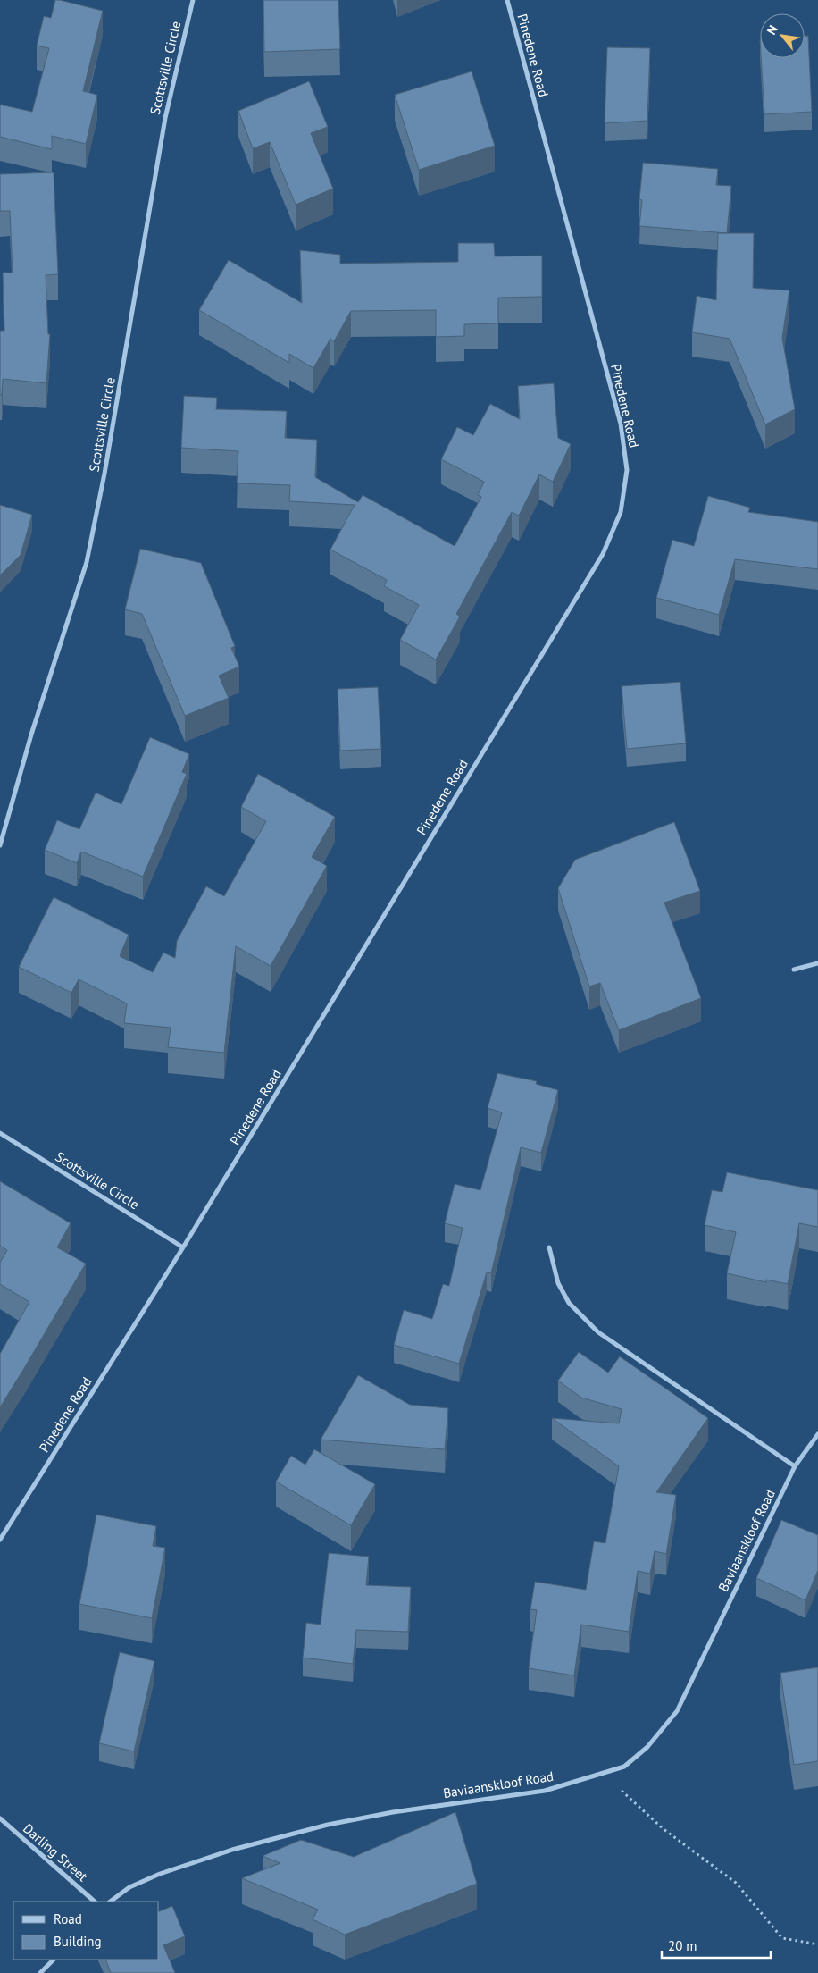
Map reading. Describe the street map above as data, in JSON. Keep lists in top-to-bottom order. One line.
{"streets":{"street":["Pinedene Road","Scottsville Circle","Baviaanskloof Road","Darling Street"]},"crossings":[["Pinedene Road","Scottsville Circle"]],"legend":["Road","Building"],"scale_bar":"20 m","north":"top left"}
